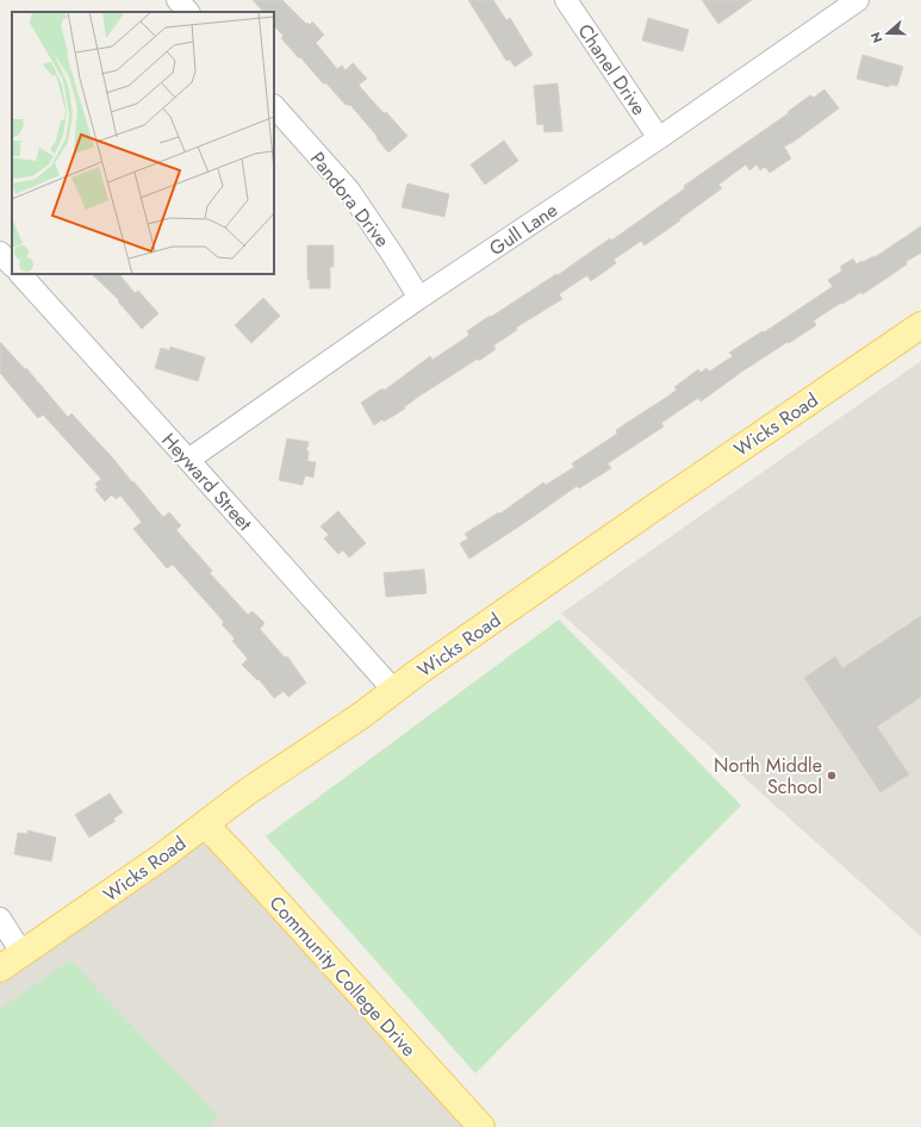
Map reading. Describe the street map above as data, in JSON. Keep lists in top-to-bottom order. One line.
{"streets":{"main road":["Wicks Road","Community College Drive"],"street":["Chanel Drive","Pandora Drive","Gull Lane","Heyward Street"]},"crossings":[["Chanel Drive","Gull Lane"],["Pandora Drive","Gull Lane"],["Gull Lane","Heyward Street"],["Wicks Road","Heyward Street"],["Wicks Road","Community College Drive"]],"places":["North Middle School"],"north":"left"}
